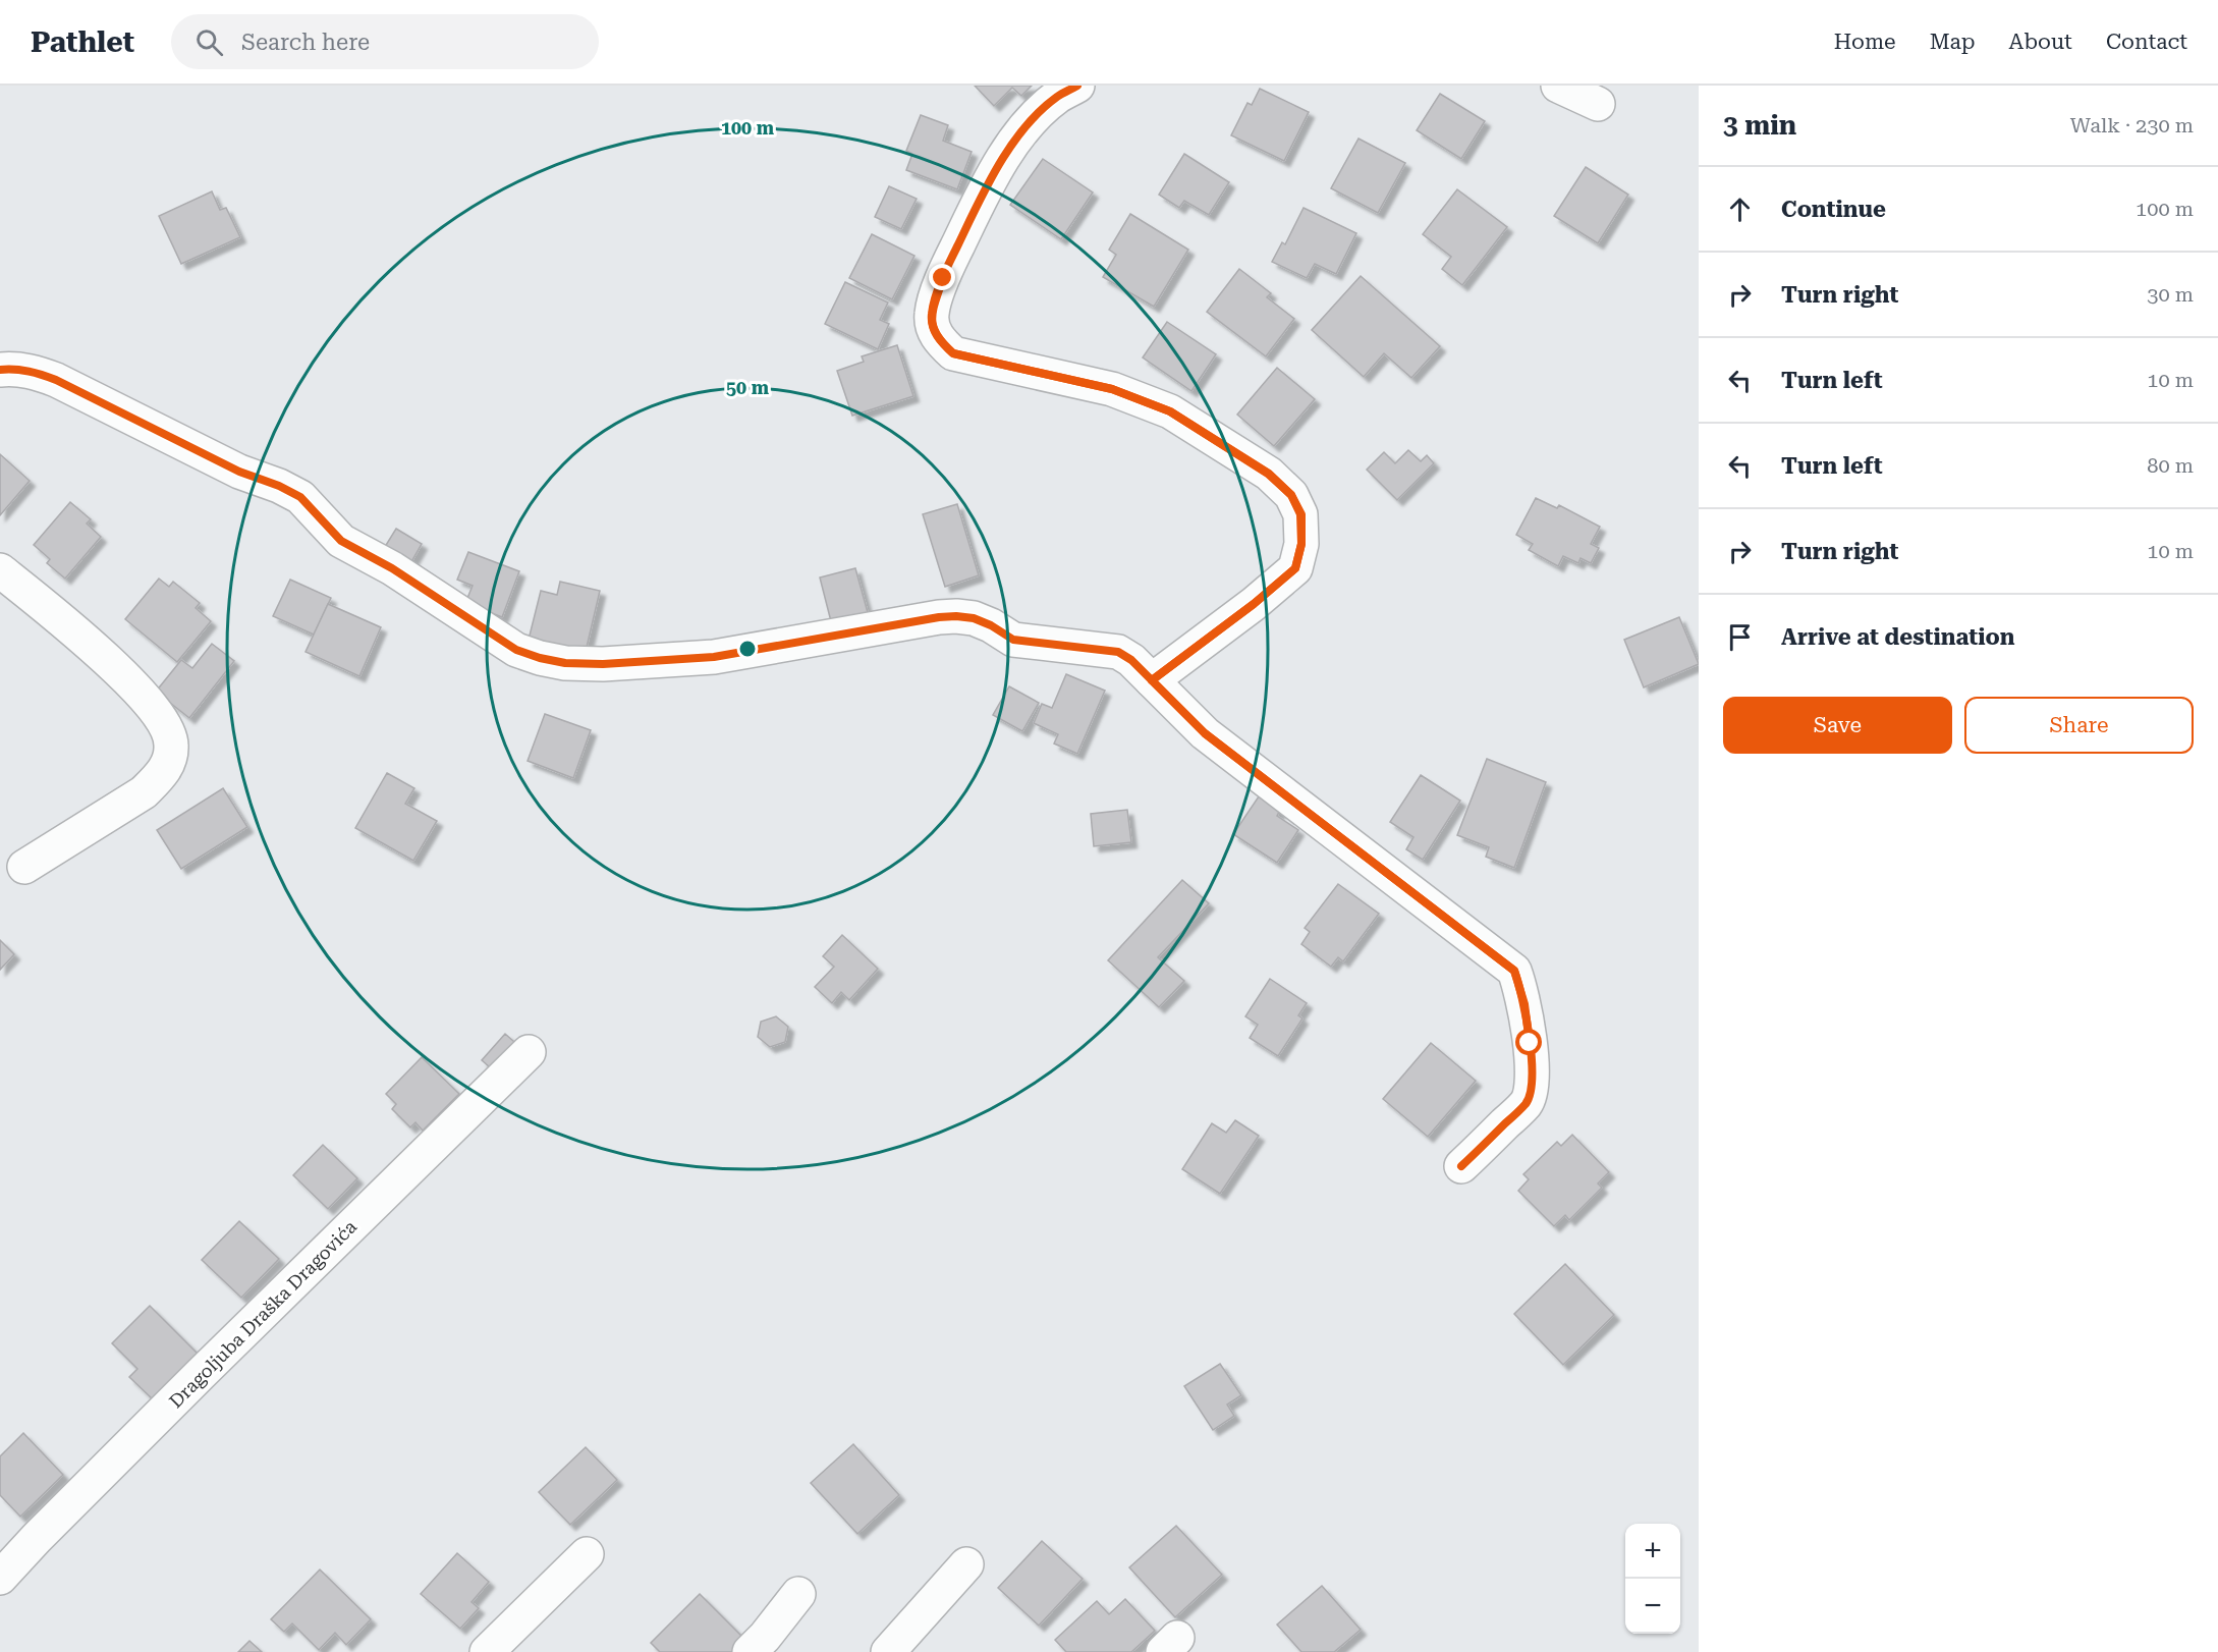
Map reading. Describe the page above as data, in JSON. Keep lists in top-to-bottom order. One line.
{"streets":{"street":["Dragoljuba Draška Dragovića"]},"page":{"header":"Pathlet","search":"Search here","nav":["Home","Map","About","Contact"],"heading":["3 min","Walk · 230 m"],"list":[["Continue","100 m"],["Turn right","30 m"],["Turn left","10 m"],["Turn left","80 m"],["Turn right","10 m"],"Arrive at destination"],"buttons":["Save","Share"],"map_buttons":["+","−"]},"rings":["100 m","50 m"]}
